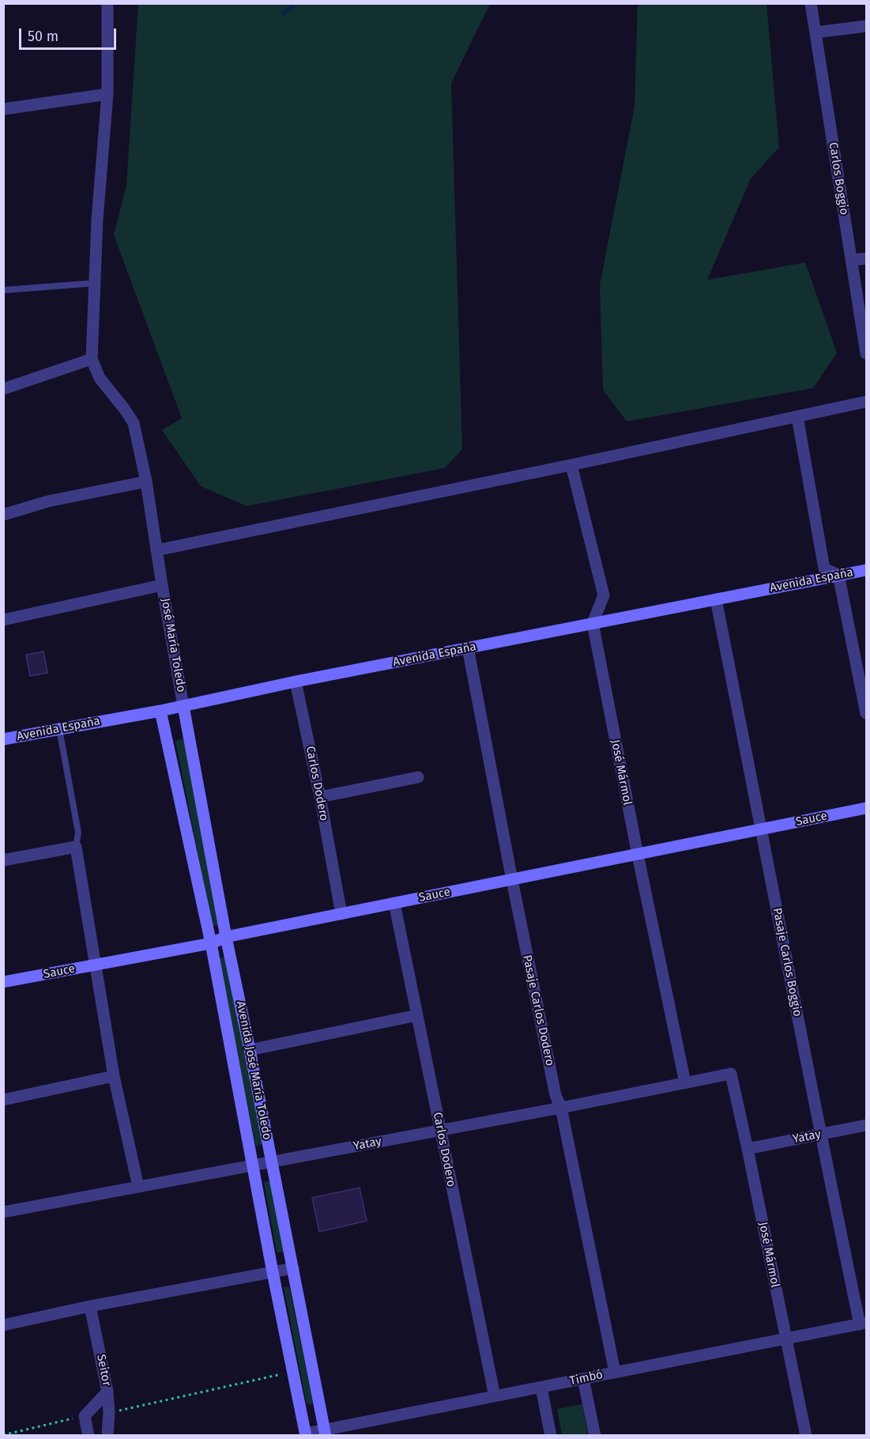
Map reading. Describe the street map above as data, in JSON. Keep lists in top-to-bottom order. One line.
{"streets":{"main road":["Avenida España","Sauce","Avenida José María Toledo"],"street":["Carlos Boggio","José María Toledo","José Mármol","Carlos Dodero","Pasaje Carlos Boggio","Pasaje Carlos Dodero","Yatay","Seitor","Timbó"]},"crossings":[["Avenida España","José María Toledo"],["Avenida España","José Mármol"],["Avenida España","Carlos Dodero"],["Avenida España","Pasaje Carlos Boggio"],["Avenida España","Pasaje Carlos Dodero"],["Avenida España","Avenida José María Toledo"],["José María Toledo","Avenida José María Toledo"],["José Mármol","Sauce"],["José Mármol","Yatay"],["José Mármol","Timbó"],["Carlos Dodero","Sauce"],["Carlos Dodero","Yatay"],["Carlos Dodero","Timbó"],["Sauce","Pasaje Carlos Boggio"],["Sauce","Pasaje Carlos Dodero"],["Sauce","Avenida José María Toledo"],["Pasaje Carlos Boggio","Yatay"],["Pasaje Carlos Boggio","Timbó"],["Pasaje Carlos Dodero","Yatay"],["Pasaje Carlos Dodero","Timbó"],["Avenida José María Toledo","Yatay"],["Avenida José María Toledo","Timbó"]],"scale_bar":"50 m"}
